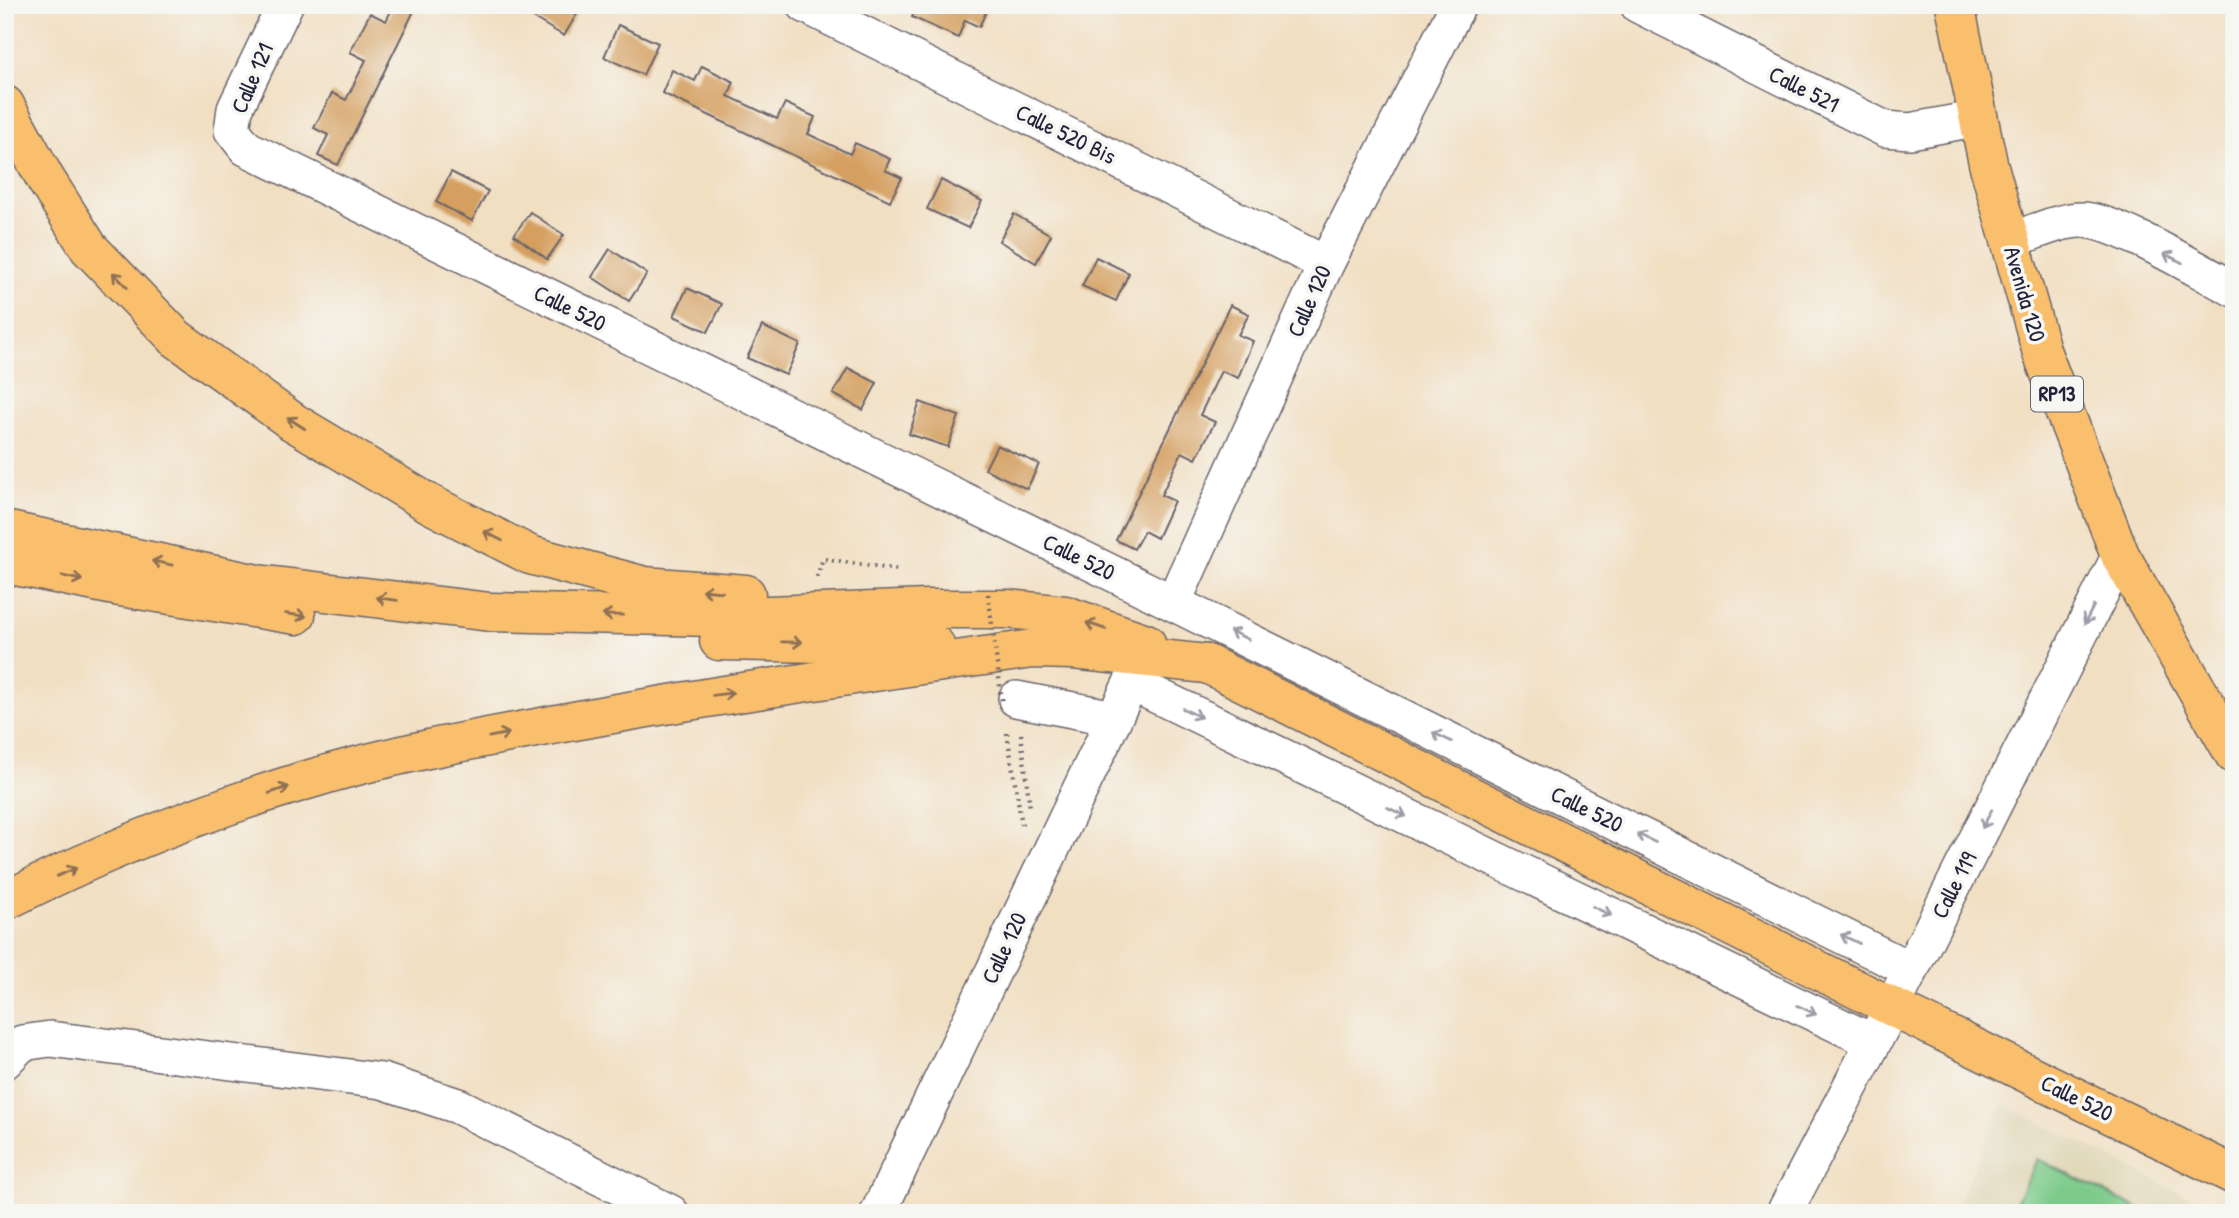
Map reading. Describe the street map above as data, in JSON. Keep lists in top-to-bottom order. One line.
{"streets":{"main road":["Avenida 120","Calle 520","RP13"],"street":["Calle 121","Calle 521","Calle 520 Bis","Calle 120","Calle 119"]},"crossings":[["Calle 121","Calle 520"],["Calle 521","Avenida 120"],["Calle 520 Bis","Calle 120"],["Avenida 120","Calle 119"],["Calle 120","Calle 520"],["Calle 120","Calle 119"],["Calle 520","Calle 119"]],"one_way":["Calle 120","Calle 119"]}
